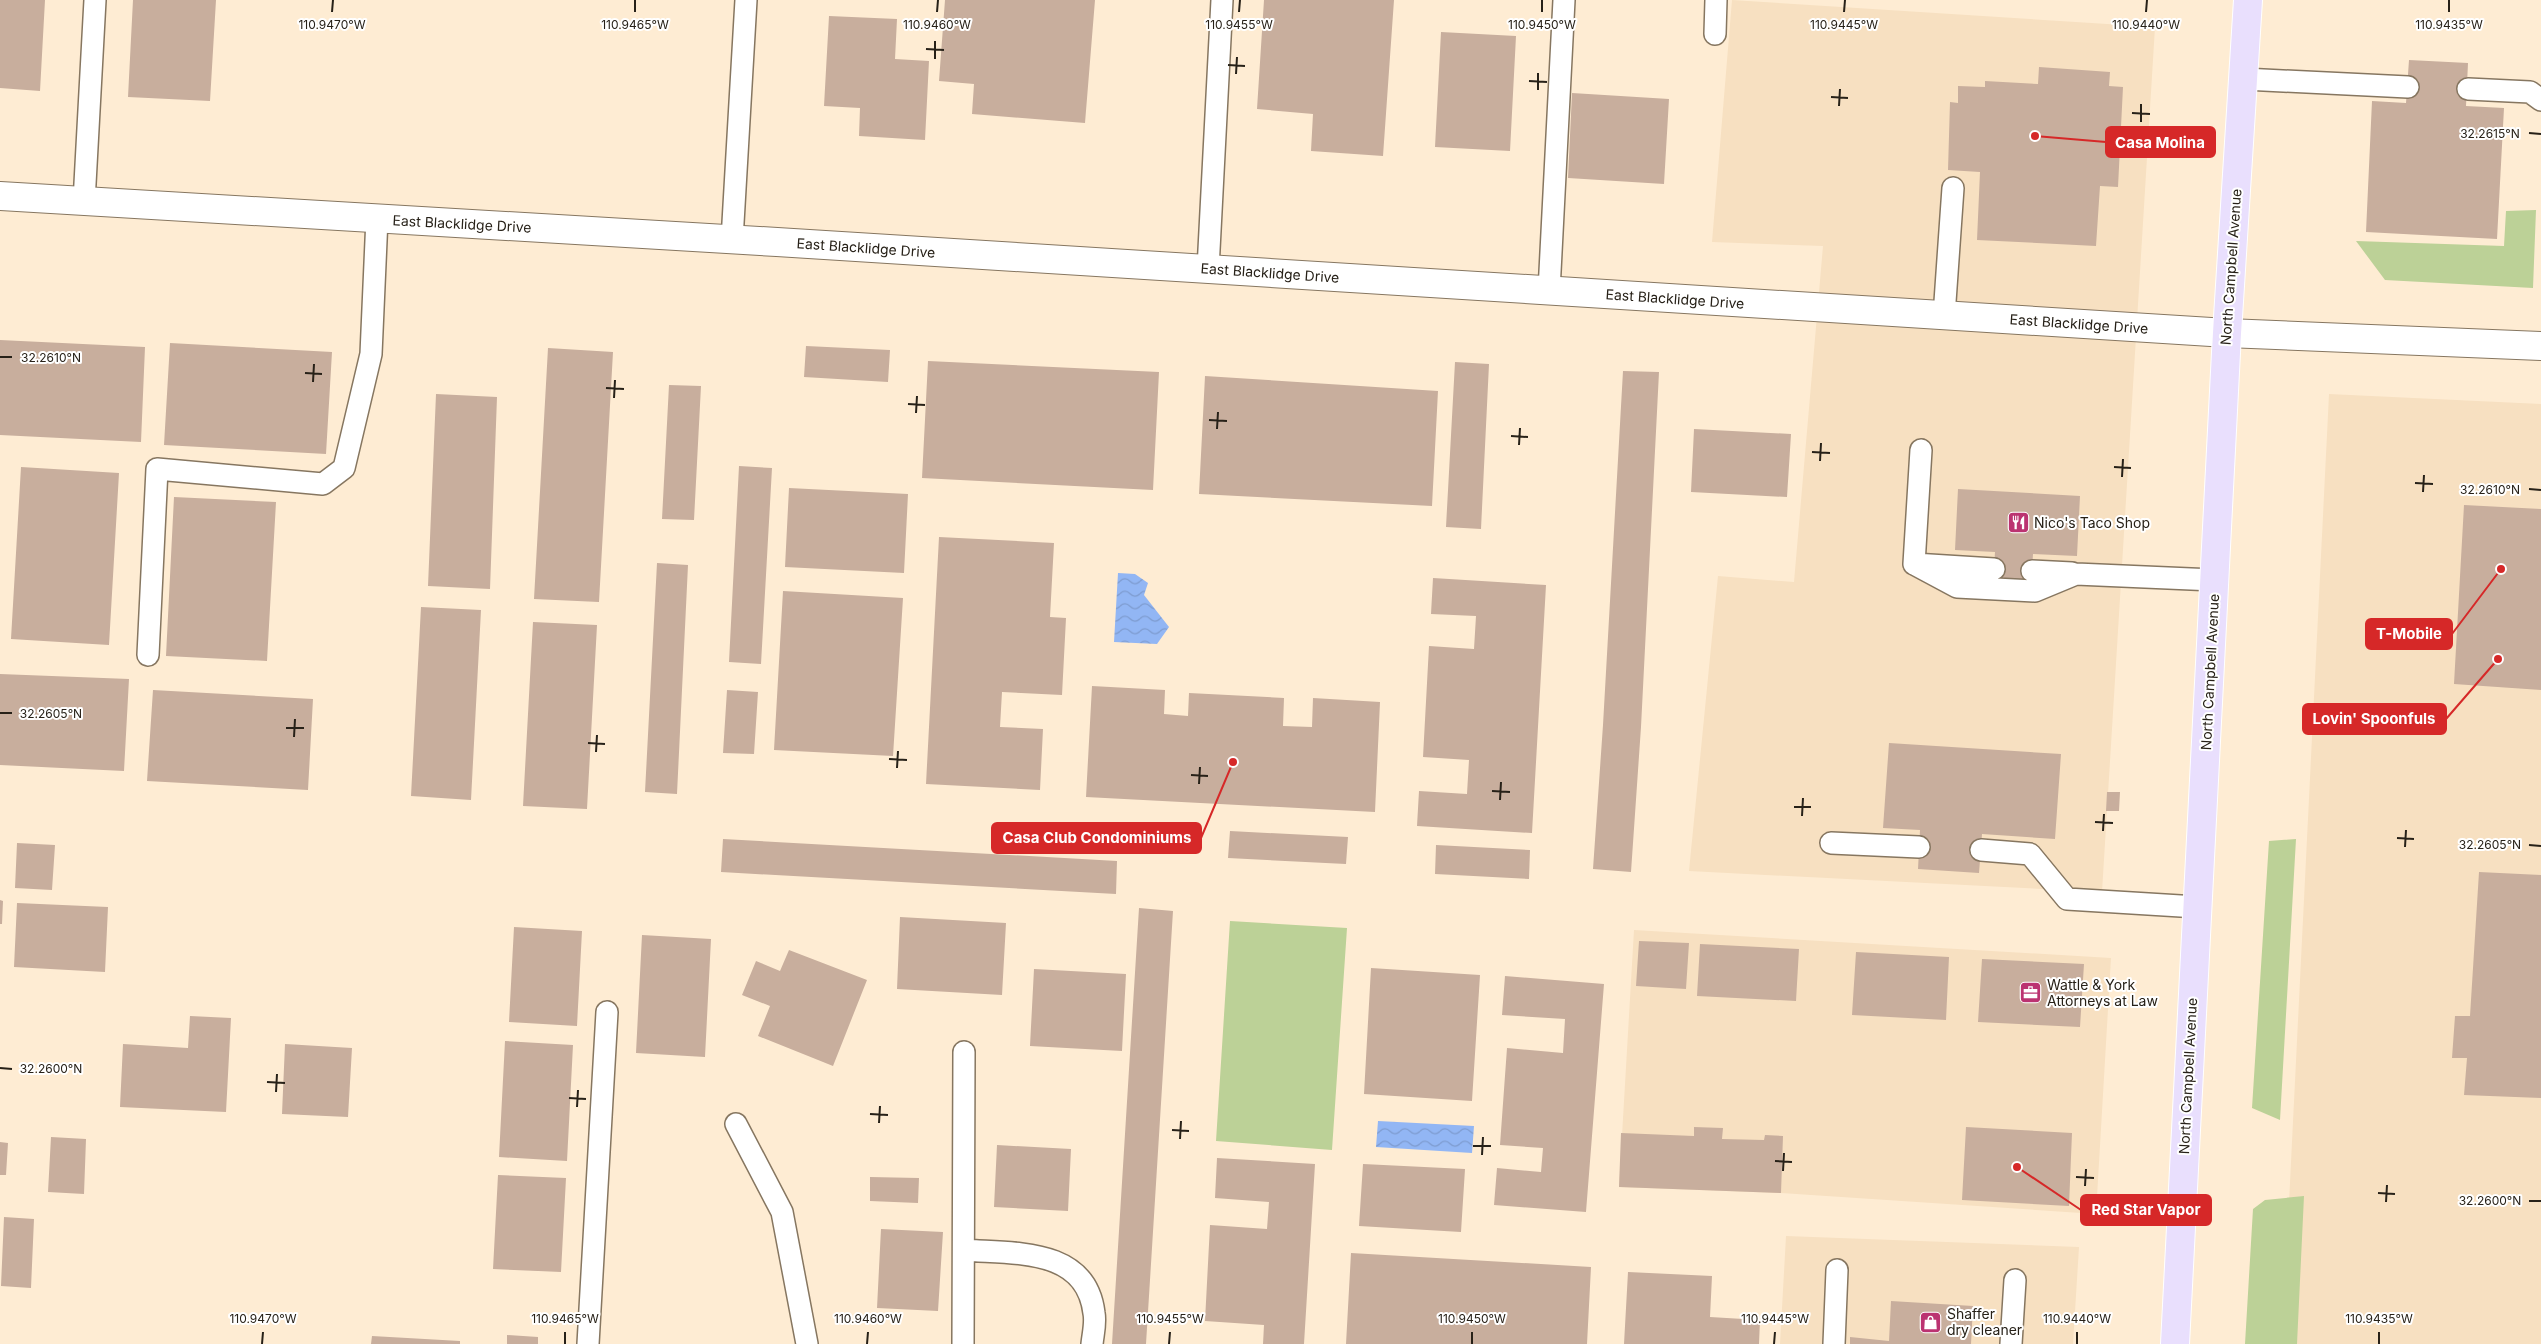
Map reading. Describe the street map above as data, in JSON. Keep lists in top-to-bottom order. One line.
{"streets":{"main road":["North Campbell Avenue"],"street":["East Blacklidge Drive"]},"crossings":[["East Blacklidge Drive","North Campbell Avenue"]],"places":{"other":["Casa Molina","T-Mobile","Lovin' Spoonfuls","Casa Club Condominiums","Red Star Vapor"],"restaurant":["Nico's Taco Shop"],"office":["Wattle & York Attorneys at Law"],"shop":["Shaffer dry cleaner"]},"coordinates":["110.9470°W","110.9465°W","110.9460°W","110.9455°W","110.9450°W","110.9445°W","110.9440°W","110.9435°W","32.2615°N","32.2610°N","32.2605°N","32.2600°N"]}
